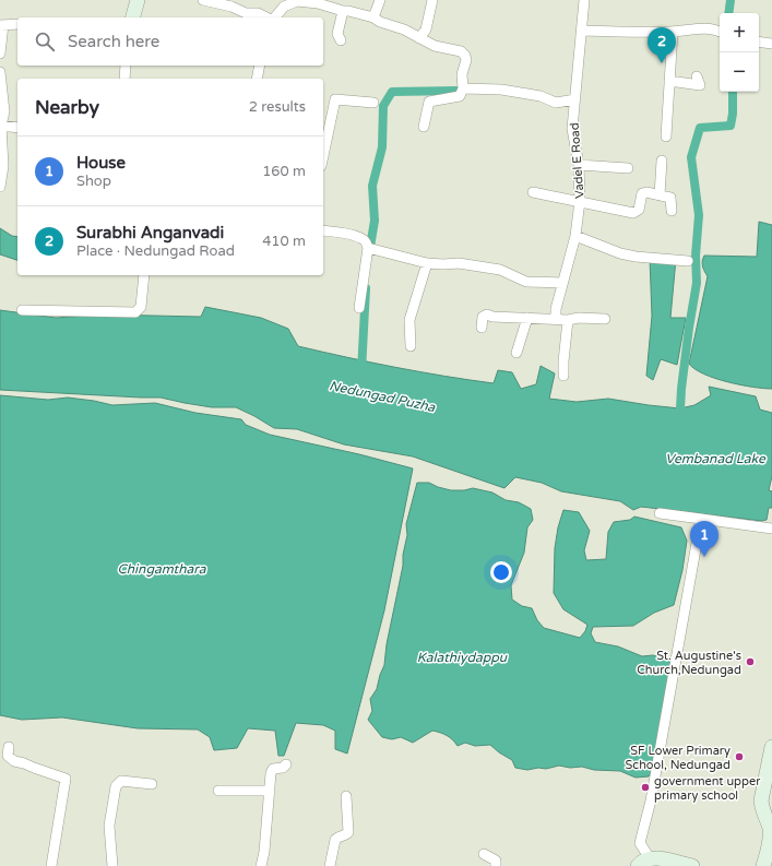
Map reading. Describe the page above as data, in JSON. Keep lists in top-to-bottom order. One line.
{"streets":{"street":["Vadel E Road"]},"water":["Nedungad Puzha","Vembanad Lake","Chingamthara","Kalathiydappu"],"places":["St. Augustine's Church,Nedungad","SF Lower Primary School, Nedungad","government upper primary school"],"page":{"map_buttons":["+","−"],"search":"Search here","pins":["2","1"],"heading":["Nearby","2 results"],"list":[{"mark":"1","name":"House","note":"Shop","value":"160 m"},{"mark":"2","name":"Surabhi Anganvadi","note":"Place · Nedungad Road","value":"410 m"}]}}
